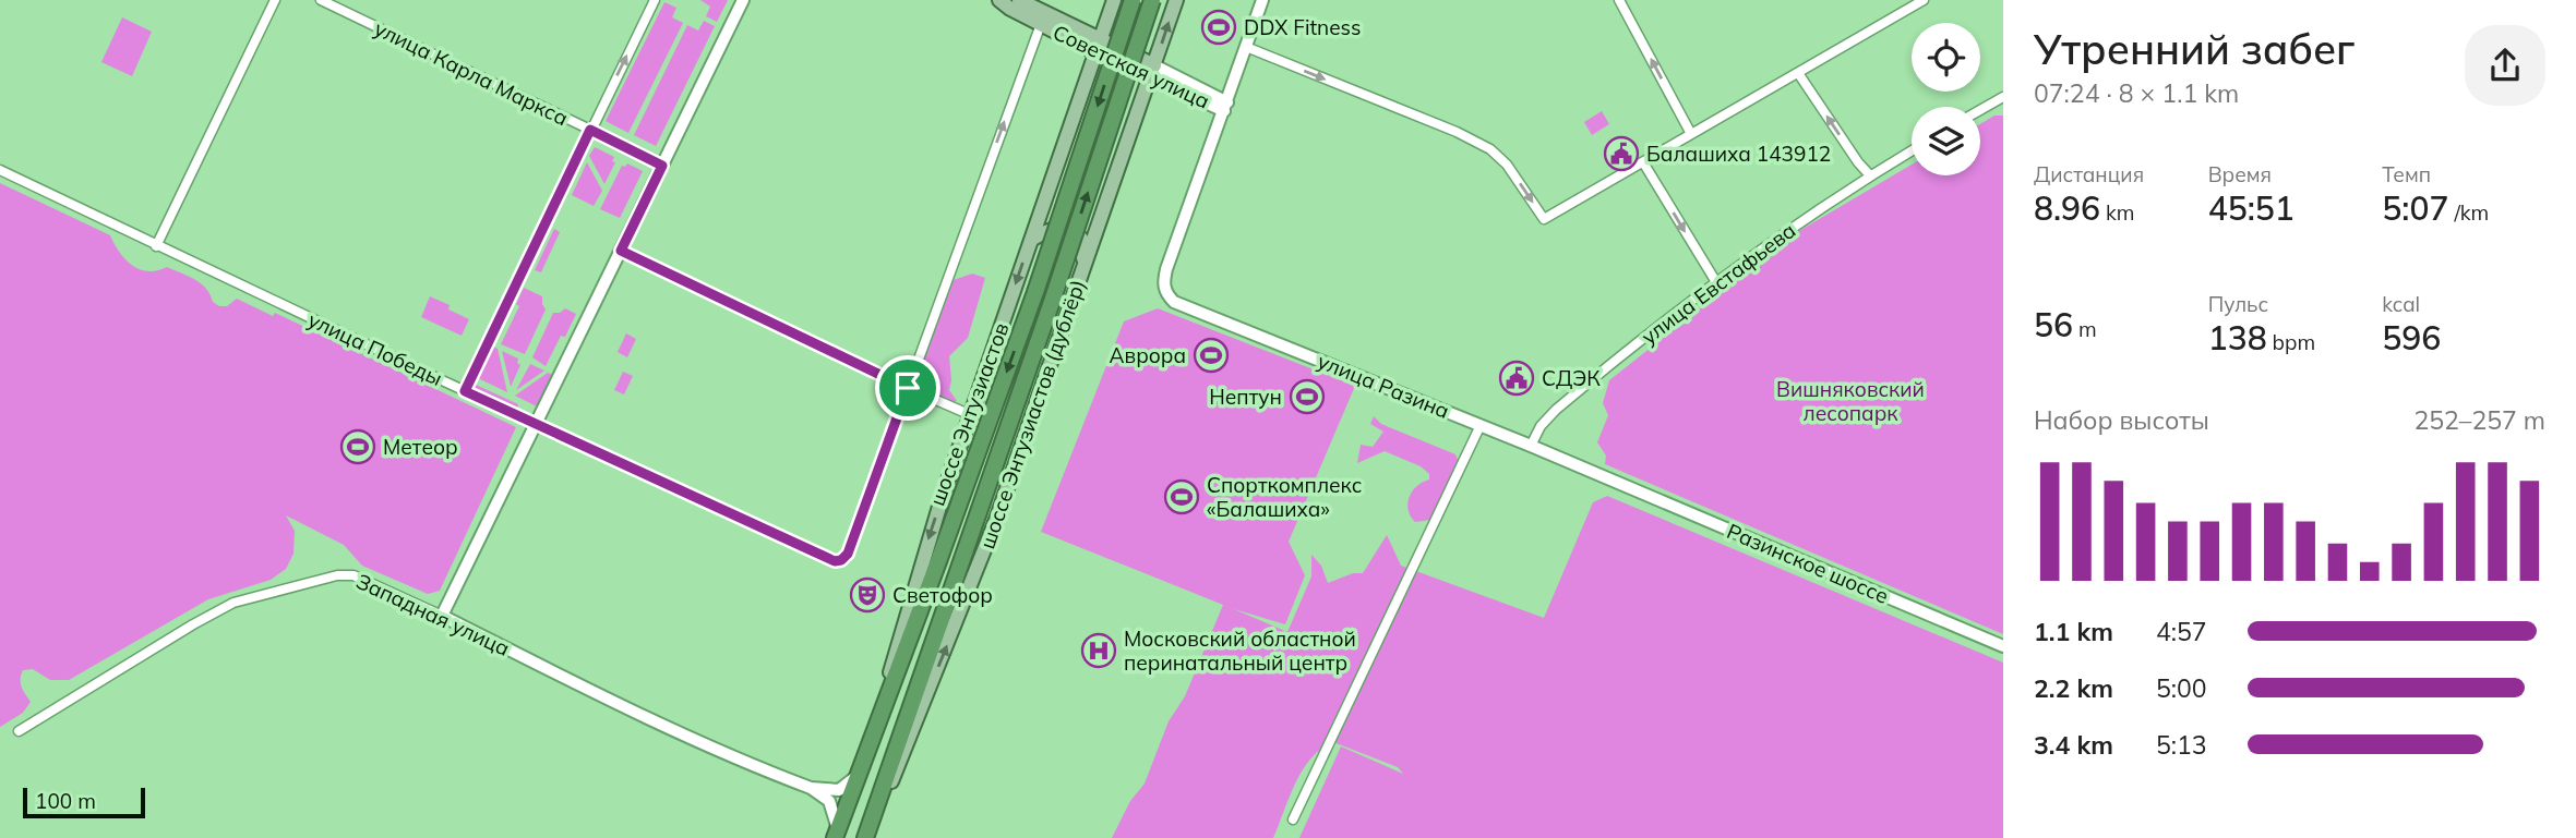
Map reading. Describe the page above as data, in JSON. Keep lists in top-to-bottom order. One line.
{"streets":{"highway":["шоссе Энтузиастов"],"main road":["Советская улица","шоссе Энтузиастов (дублёр)"],"street":["улица Карла Маркса","улица Евстафьева","улица Победы","улица Разина","Разинское шоссе","Западная улица"]},"crossings":[["Советская улица","улица Разина"],["Советская улица","шоссе Энтузиастов (дублёр)"],["улица Евстафьева","улица Разина"],["улица Разина","Разинское шоссе"],["шоссе Энтузиастов","шоссе Энтузиастов (дублёр)"],["шоссе Энтузиастов","Западная улица"]],"parks":["Вишняковский лесопарк"],"places":{"sports":["DDX Fitness","Аврора","Нептун","Метеор","Спорткомплекс «Балашиха»"],"public building":["Балашиха 143912","СДЭК"],"theatre":["Светофор"],"hospital":["Московский областной перинатальный центр"]},"scale_bar":"100 m","page":{"heading":["Утренний забег","07:24 · 8 × 1.1 km"],"stats":[["Дистанция","8.96 km"],["Время","45:51"],["Темп","5:07 /km"],["56 m"],["Пульс","138 bpm"],["kcal","596"]],"chart":["Набор высоты","252–257 m"],"list":[{"name":"1.1 km","note":"4:57"},{"name":"2.2 km","note":"5:00"},{"name":"3.4 km","note":"5:13"}],"scale":"100 m"}}
